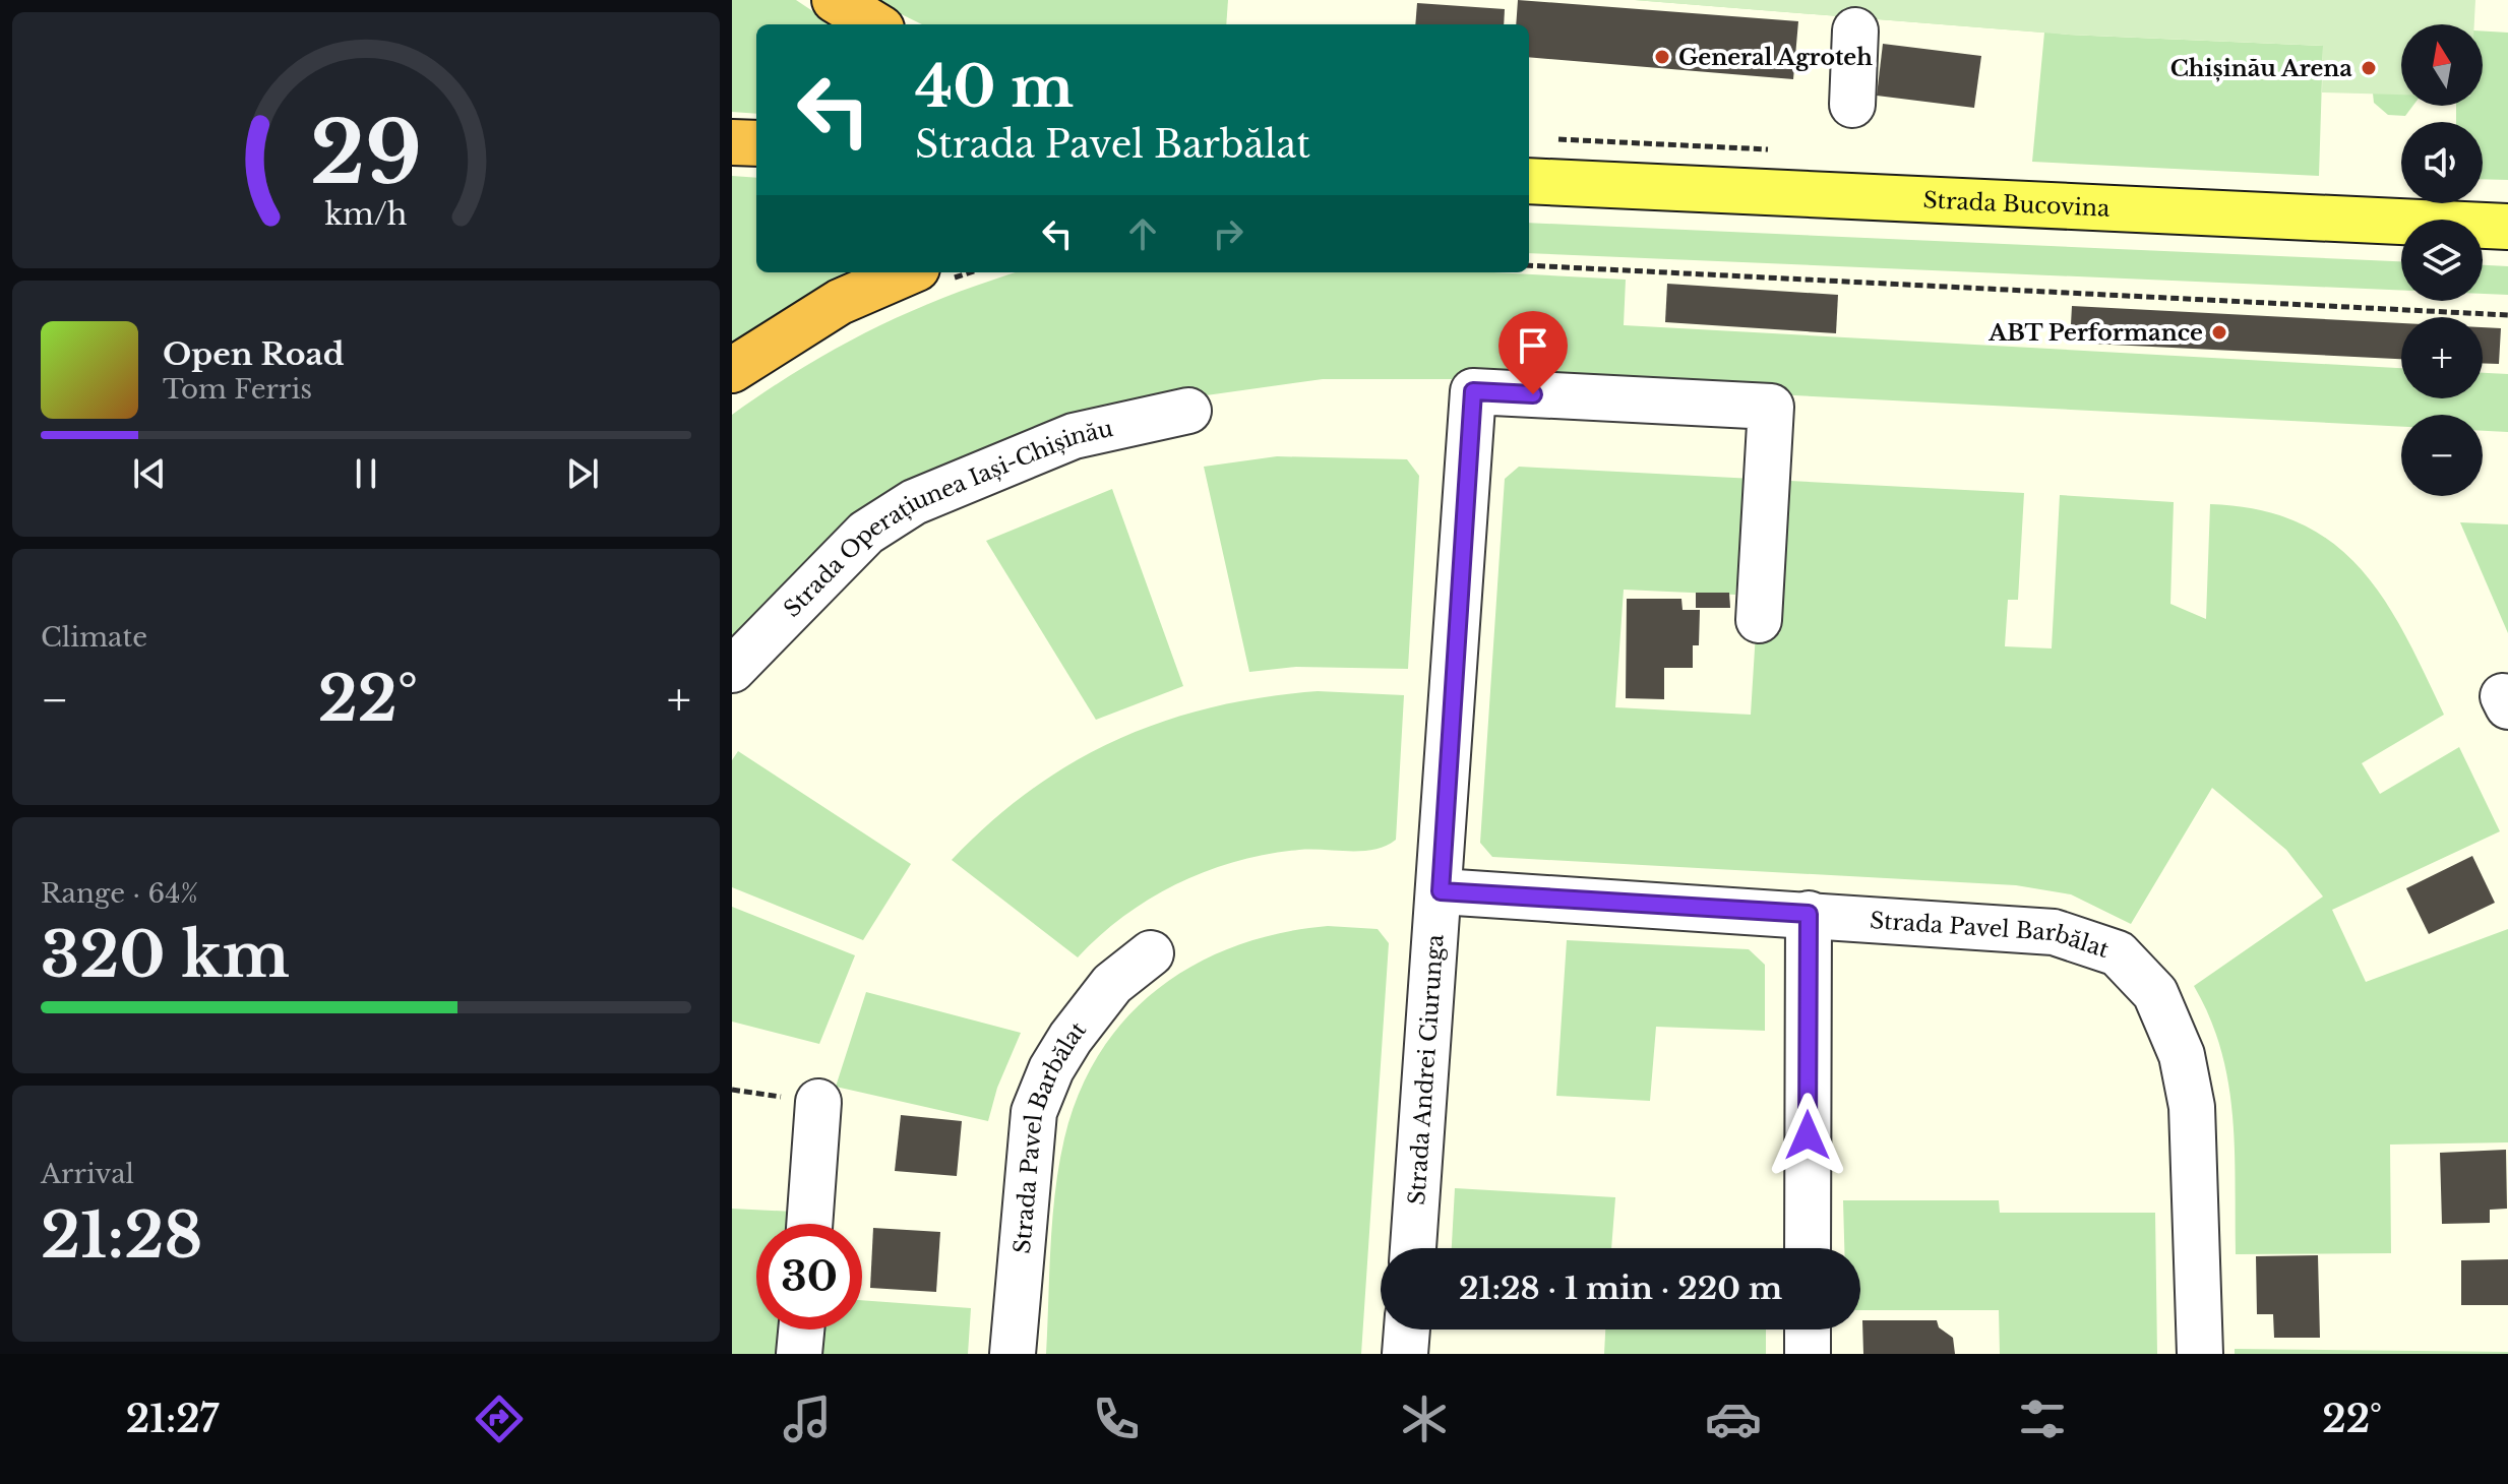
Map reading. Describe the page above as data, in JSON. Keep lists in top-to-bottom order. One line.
{"streets":{"main road":["Strada Bucovina"],"street":["Strada Operațiunea Iași-Chișinău","Strada Pavel Barbălat","Strada Andrei Ciurunga"]},"crossings":[["Strada Pavel Barbălat","Strada Andrei Ciurunga"]],"places":["General Agroteh","Chișinău Arena","ABT Performance"],"north":"top","page":{"map_buttons":["+","−"],"turn":["40 m","Strada Pavel Barbălat"],"song":["Open Road","Tom Ferris"],"tile":["Climate",["Range · 64%","320 km"],["Arrival","21:28"]],"heat":["−","22°","+"],"limit":"30","trip":"21:28 · 1 min · 220 m","tabs":["21:27","22°"],"gauge":["29","km/h"]}}
